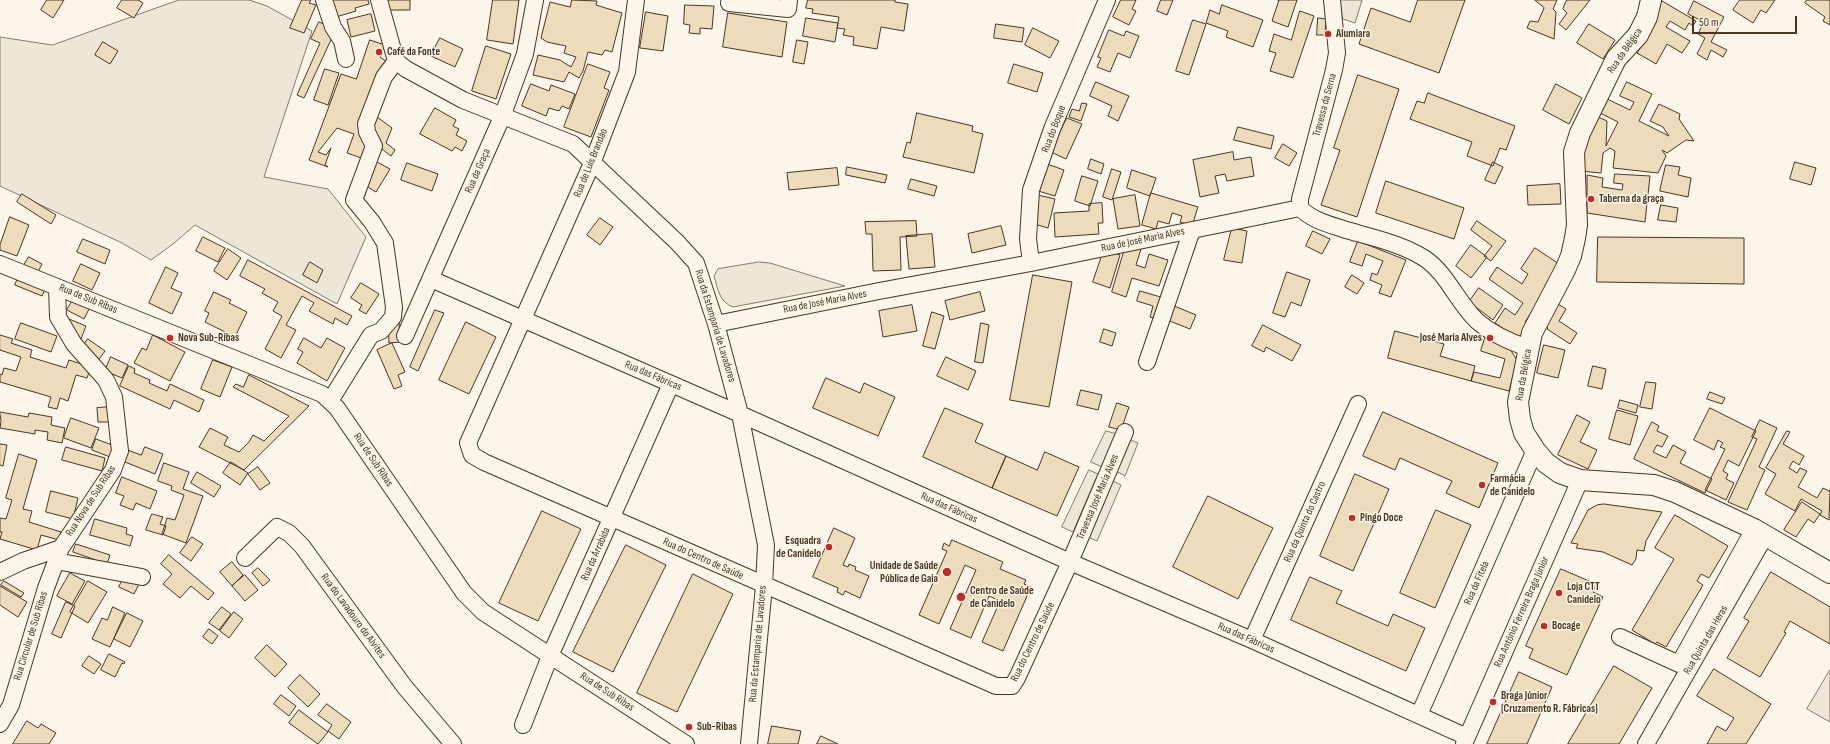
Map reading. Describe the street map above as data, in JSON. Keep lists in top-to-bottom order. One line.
{"streets":{"main road":["Rua da Bélgica"],"street":["Travessa da Serna","Rua do Boque","Rua de Luís Brandão","Rua da Graça","Rua de José Maria Alves","Rua de Sub Ribas","Rua da Estamparia de Lavadores","Rua das Fábricas","Travessa José Maria Alves","Rua Nova de Sub Ribas","Rua da Quinta do Castro","Rua da Árrabida","Rua do Centro de Saúde","Rua da Fitela","Rua António Ferreira Braga Júnior","Rua do Lavadouro do Alvites","Rua Circular de Sub Ribas","Rua Quinta das Heras"]},"crossings":[["Rua da Bélgica","Rua da Fitela"],["Rua da Bélgica","Rua António Ferreira Braga Júnior"],["Rua da Bélgica","Rua Quinta das Heras"],["Travessa da Serna","Rua de José Maria Alves"],["Rua do Boque","Rua de José Maria Alves"],["Rua de Luís Brandão","Rua da Estamparia de Lavadores"],["Rua de Luís Brandão","Rua das Fábricas"],["Rua de Luís Brandão","Rua do Centro de Saúde"],["Rua da Graça","Rua da Estamparia de Lavadores"],["Rua da Graça","Rua das Fábricas"],["Rua de José Maria Alves","Rua da Estamparia de Lavadores"],["Rua de Sub Ribas","Rua Nova de Sub Ribas"],["Rua de Sub Ribas","Rua da Árrabida"],["Rua da Estamparia de Lavadores","Rua das Fábricas"],["Rua da Estamparia de Lavadores","Rua do Centro de Saúde"],["Rua das Fábricas","Travessa José Maria Alves"],["Rua das Fábricas","Rua da Quinta do Castro"],["Rua das Fábricas","Rua da Árrabida"],["Rua das Fábricas","Rua do Centro de Saúde"],["Rua das Fábricas","Rua da Fitela"],["Rua das Fábricas","Rua António Ferreira Braga Júnior"],["Travessa José Maria Alves","Rua do Centro de Saúde"],["Rua Nova de Sub Ribas","Rua Circular de Sub Ribas"],["Rua da Árrabida","Rua do Centro de Saúde"]],"places":["Alumiara","Café da Fonte","Taberna da graça","Nova Sub-Ribas","José Maria Alves","Farmácia de Canidelo","Pingo Doce","Esquadra de Canidelo","Unidade de Saúde Pública de Gaia","Loja CTT Canidelo","Centro de Saúde de Canidelo","Bocage","Braga Júnior (Cruzamento R. Fábricas)","Sub-Ribas"],"scale_bar":"50 m"}
